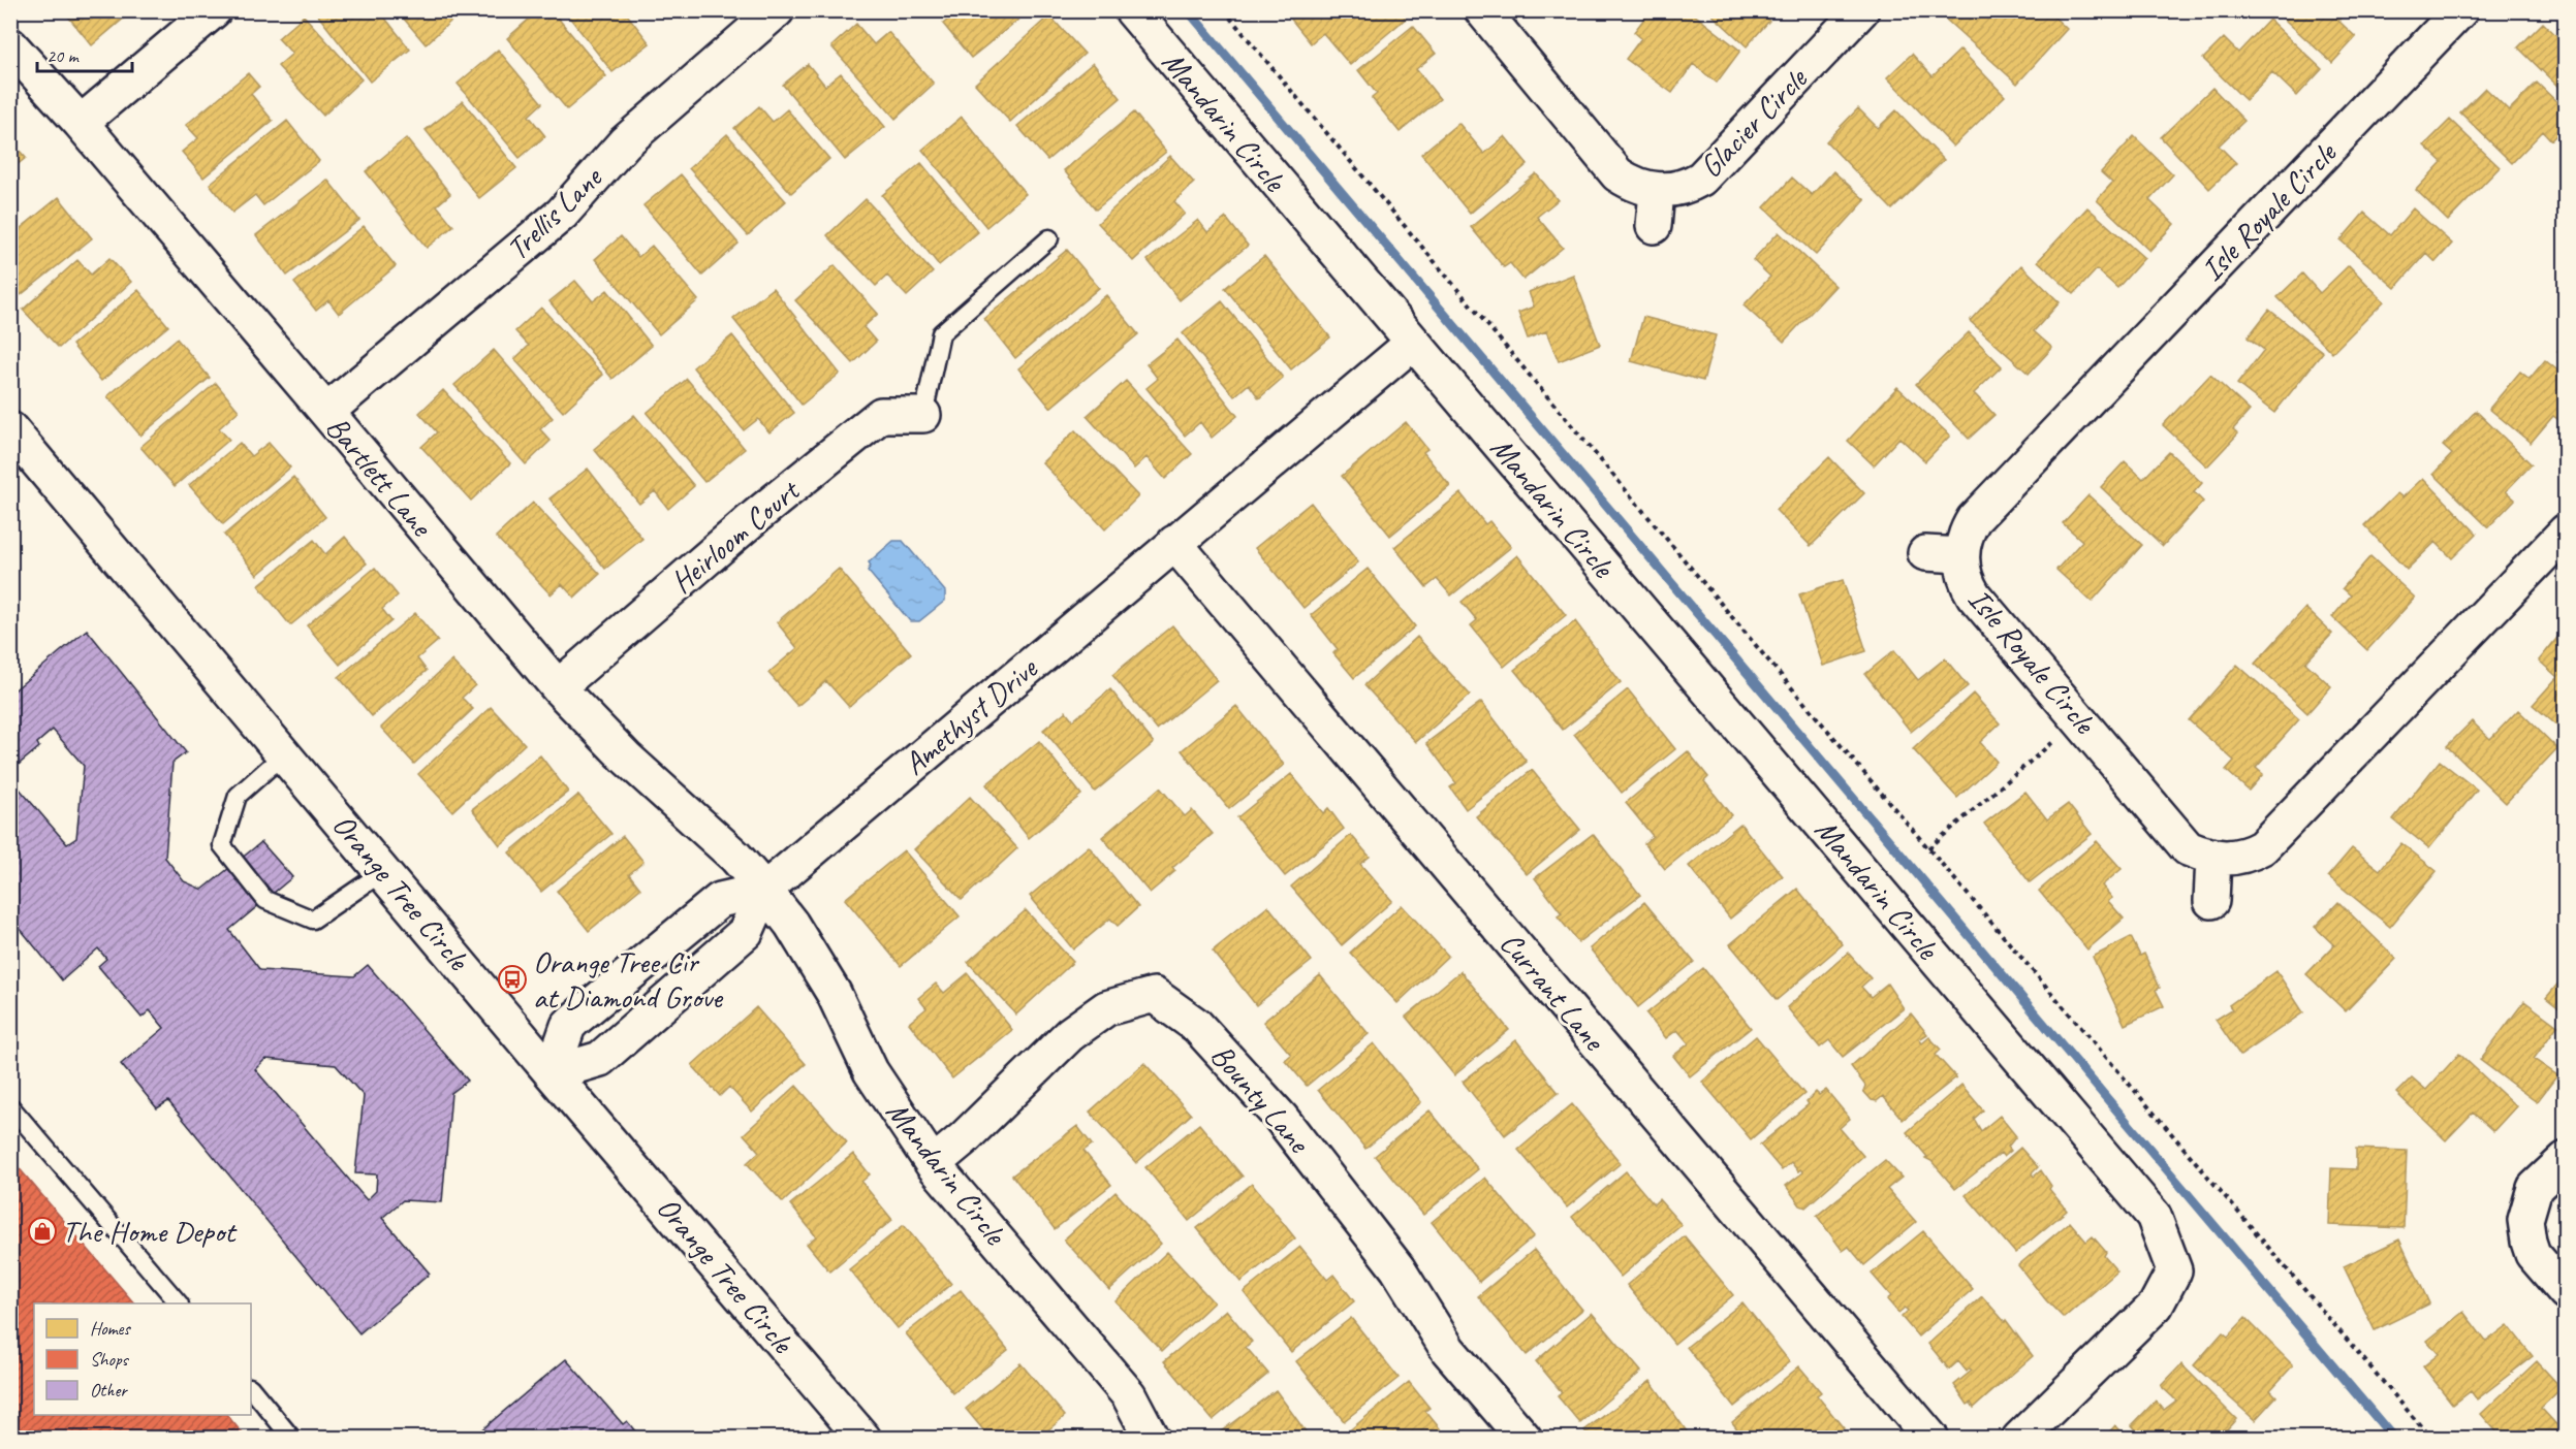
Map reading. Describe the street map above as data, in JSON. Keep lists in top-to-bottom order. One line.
{"streets":{"street":["Mandarin Circle","Glacier Circle","Isle Royale Circle","Trellis Lane","Bartlett Lane","Heirloom Court","Amethyst Drive","Orange Tree Circle","Currant Lane","Bounty Lane"]},"crossings":[["Mandarin Circle","Bartlett Lane"],["Mandarin Circle","Amethyst Drive"],["Mandarin Circle","Bounty Lane"],["Trellis Lane","Bartlett Lane"],["Bartlett Lane","Heirloom Court"],["Bartlett Lane","Amethyst Drive"],["Amethyst Drive","Orange Tree Circle"],["Amethyst Drive","Currant Lane"]],"places":{"bus stop":["Orange Tree Cir at Diamond Grove"],"shop":["The Home Depot"]},"legend":["Homes","Shops","Other"],"scale_bar":"20 m"}
